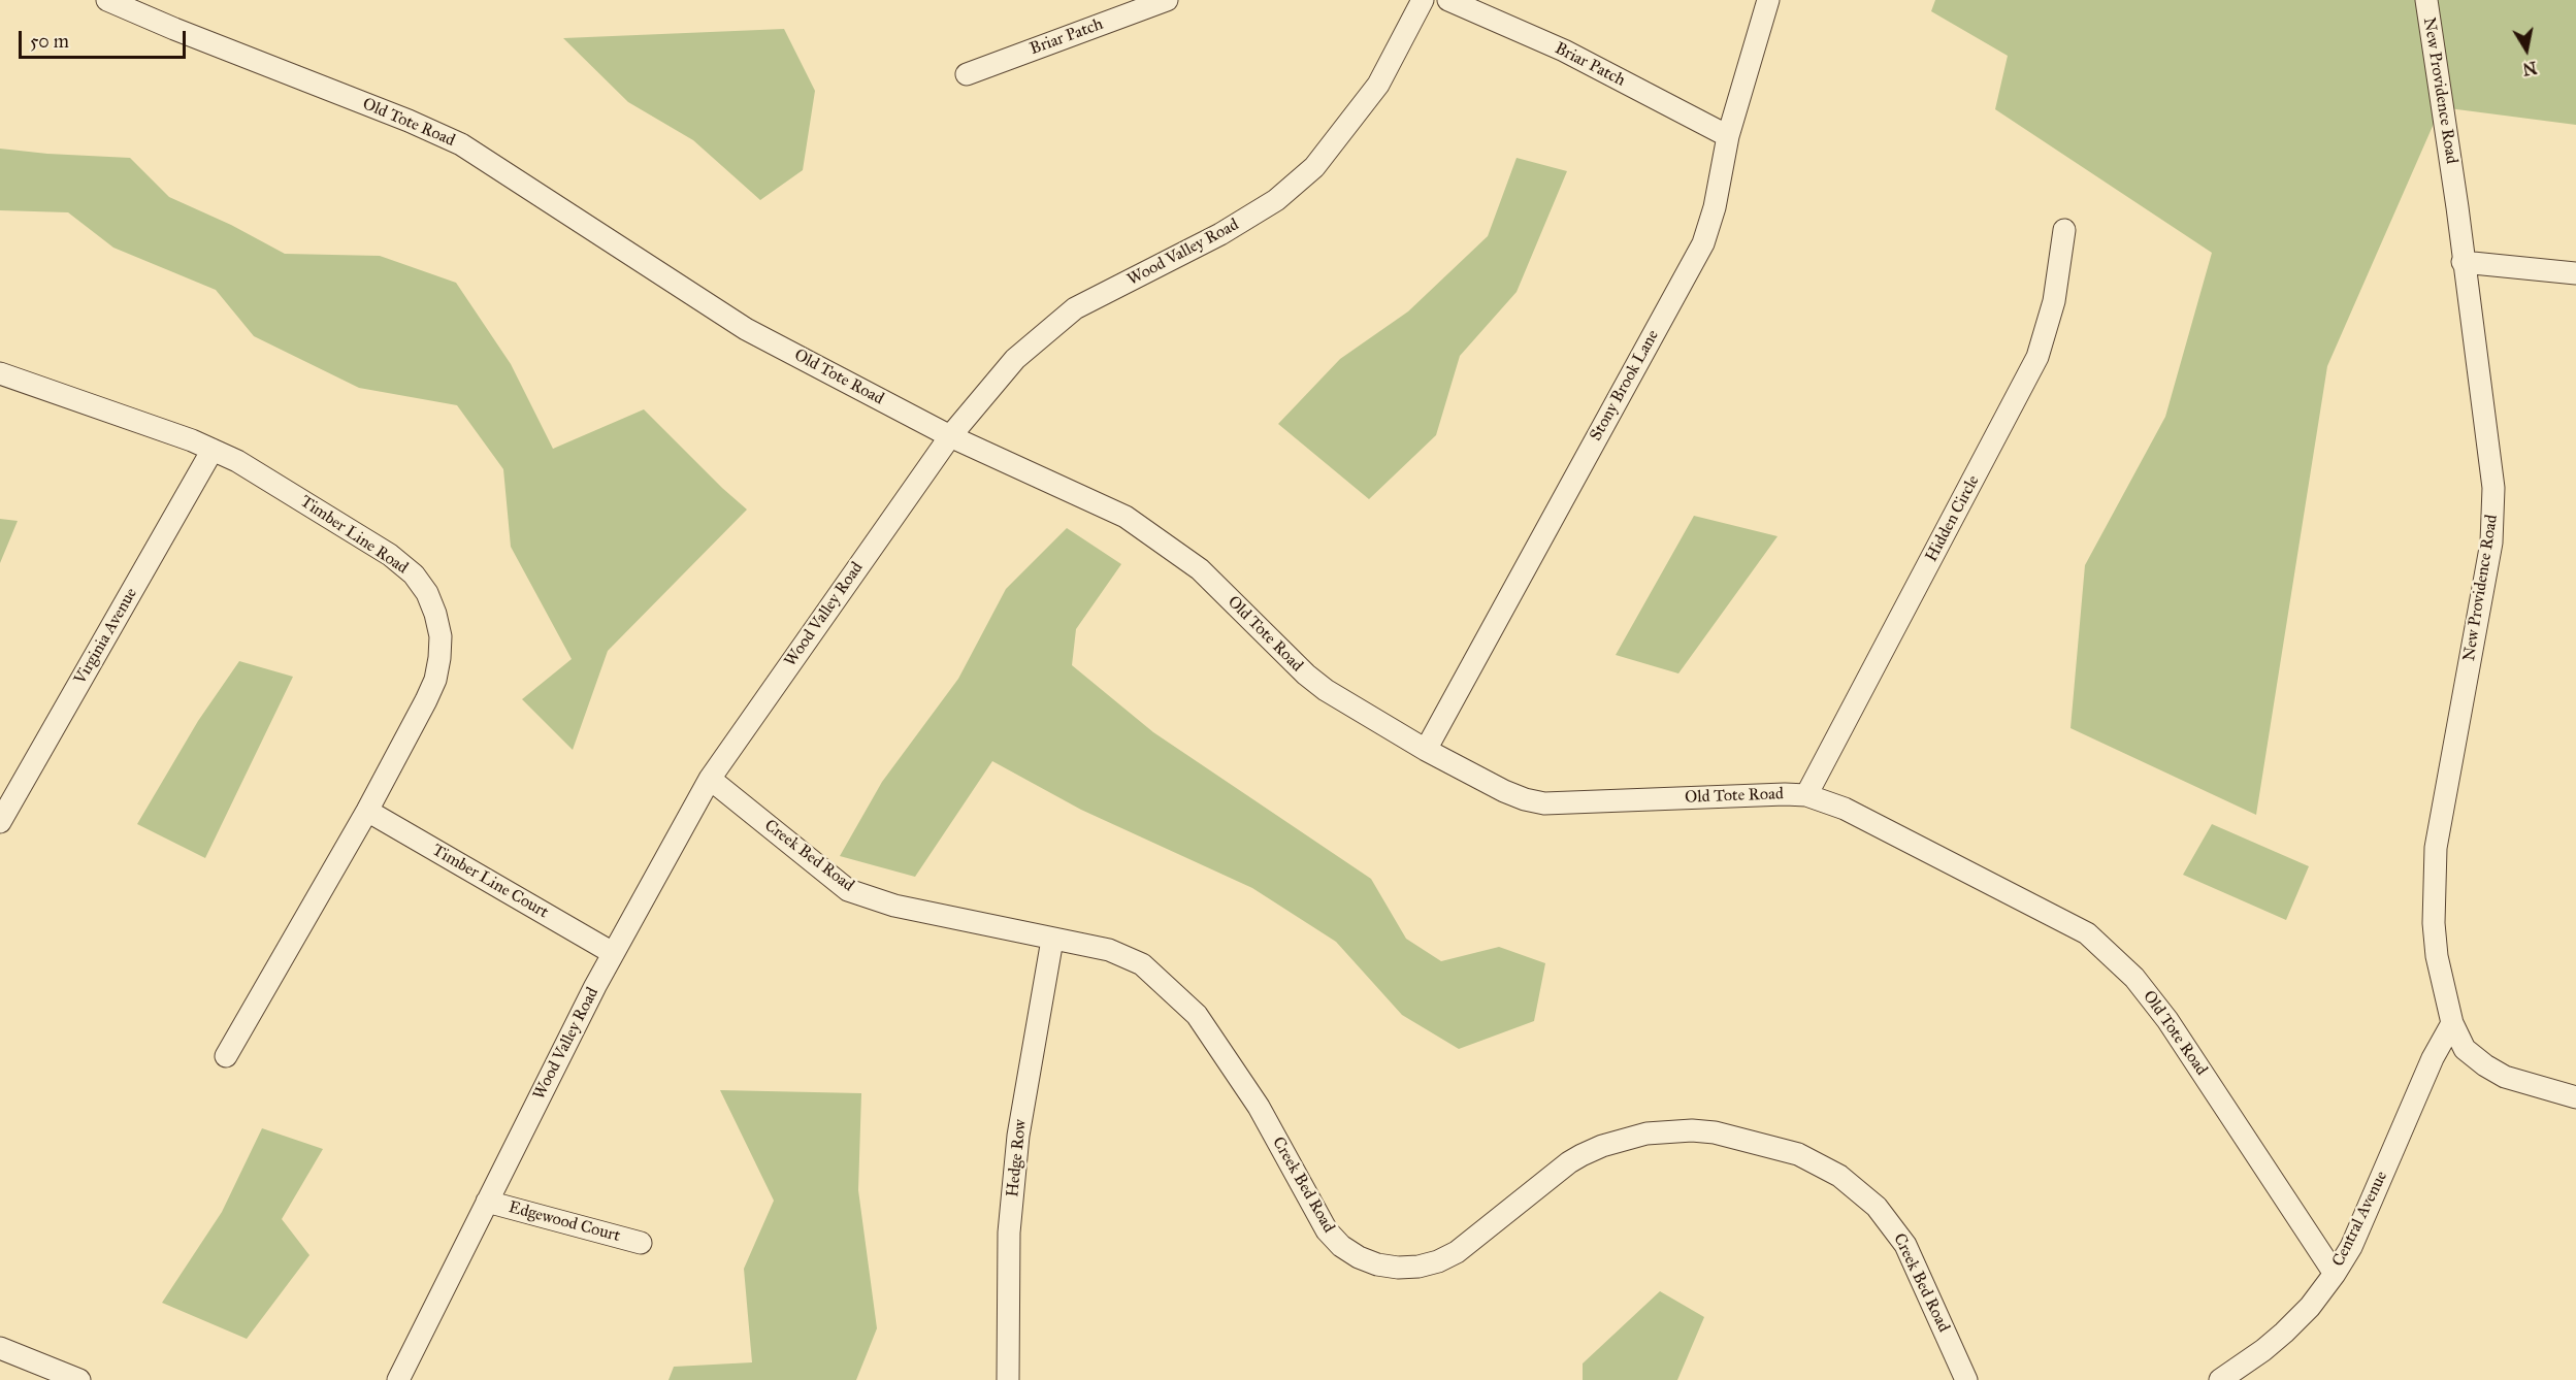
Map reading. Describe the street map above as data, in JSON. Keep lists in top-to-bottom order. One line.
{"streets":{"street":["Briar Patch","New Providence Road","Old Tote Road","Wood Valley Road","Stony Brook Lane","Hidden Circle","Timber Line Road","Virginia Avenue","Creek Bed Road","Timber Line Court","Hedge Row","Central Avenue","Edgewood Court"]},"crossings":[["Briar Patch","Stony Brook Lane"],["New Providence Road","Central Avenue"],["Old Tote Road","Wood Valley Road"],["Old Tote Road","Stony Brook Lane"],["Old Tote Road","Hidden Circle"],["Old Tote Road","Central Avenue"],["Wood Valley Road","Creek Bed Road"],["Wood Valley Road","Timber Line Court"],["Wood Valley Road","Edgewood Court"],["Timber Line Road","Virginia Avenue"],["Timber Line Road","Timber Line Court"],["Creek Bed Road","Hedge Row"]],"scale_bar":"50 m","north":"bottom"}
